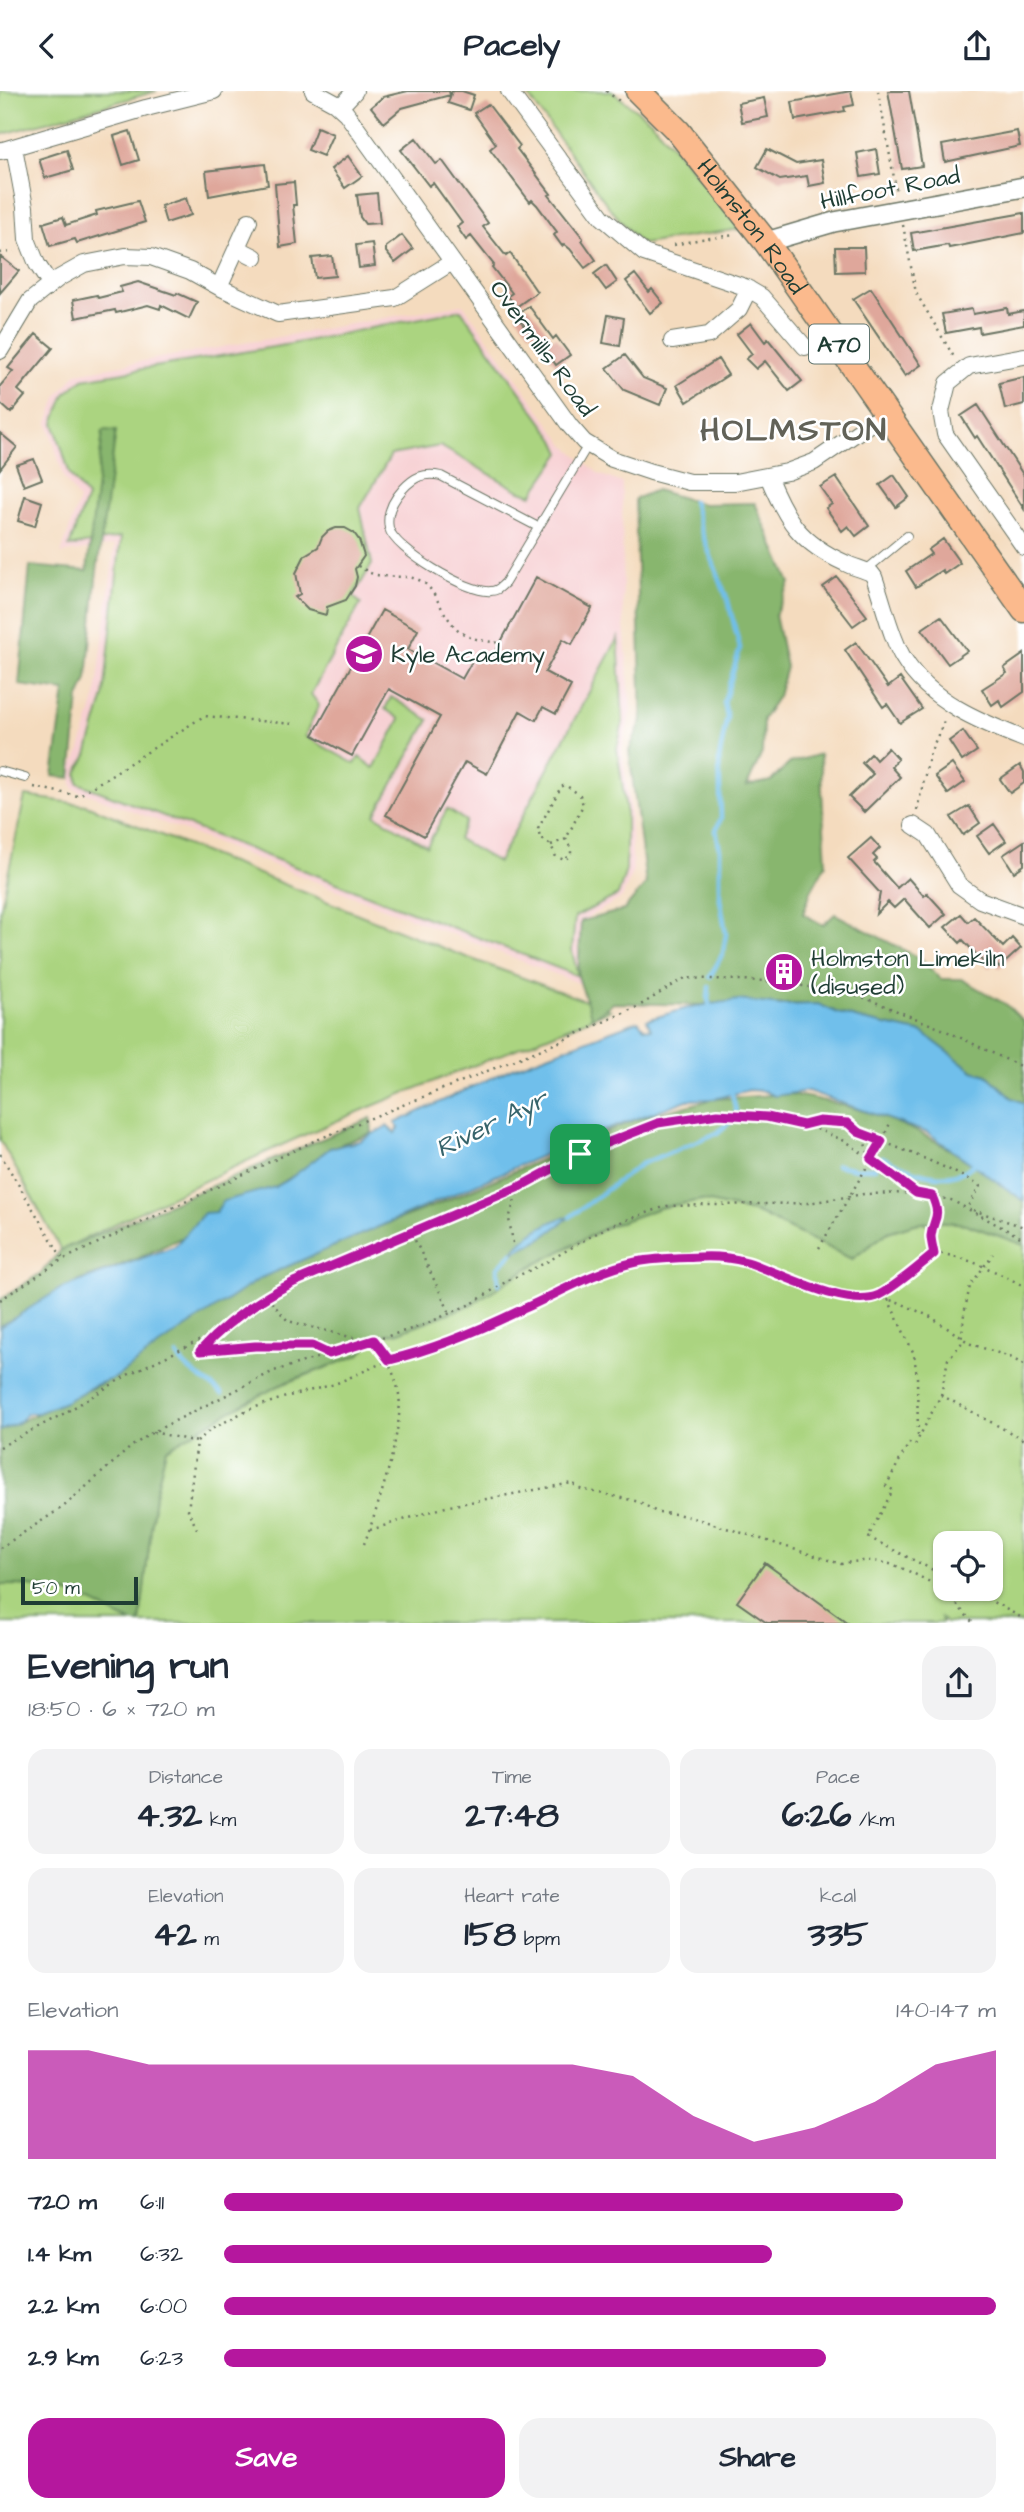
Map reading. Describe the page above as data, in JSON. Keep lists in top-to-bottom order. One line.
{"streets":{"main road":["Holmston Road","A70"],"street":["Hillfoot Road","Overmills Road"]},"crossings":[["Hillfoot Road","Holmston Road"],["Holmston Road","Overmills Road"]],"districts":["HOLMSTON"],"water":["River Ayr"],"places":{"school or university":["Kyle Academy"],"building":["Holmston Limekiln (disused)"]},"scale_bar":"50 m","page":{"header":"Pacely","scale":"50 m","heading":["Evening run","18:50 · 6 × 720 m"],"stats":[["Distance","4.32 km"],["Time","27:48"],["Pace","6:26 /km"],["Elevation","42 m"],["Heart rate","158 bpm"],["kcal","335"]],"chart":["Elevation","140–147 m"],"list":[{"name":"720 m","note":"6:11"},{"name":"1.4 km","note":"6:32"},{"name":"2.2 km","note":"6:00"},{"name":"2.9 km","note":"6:23"}],"buttons":["Save","Share"]}}
